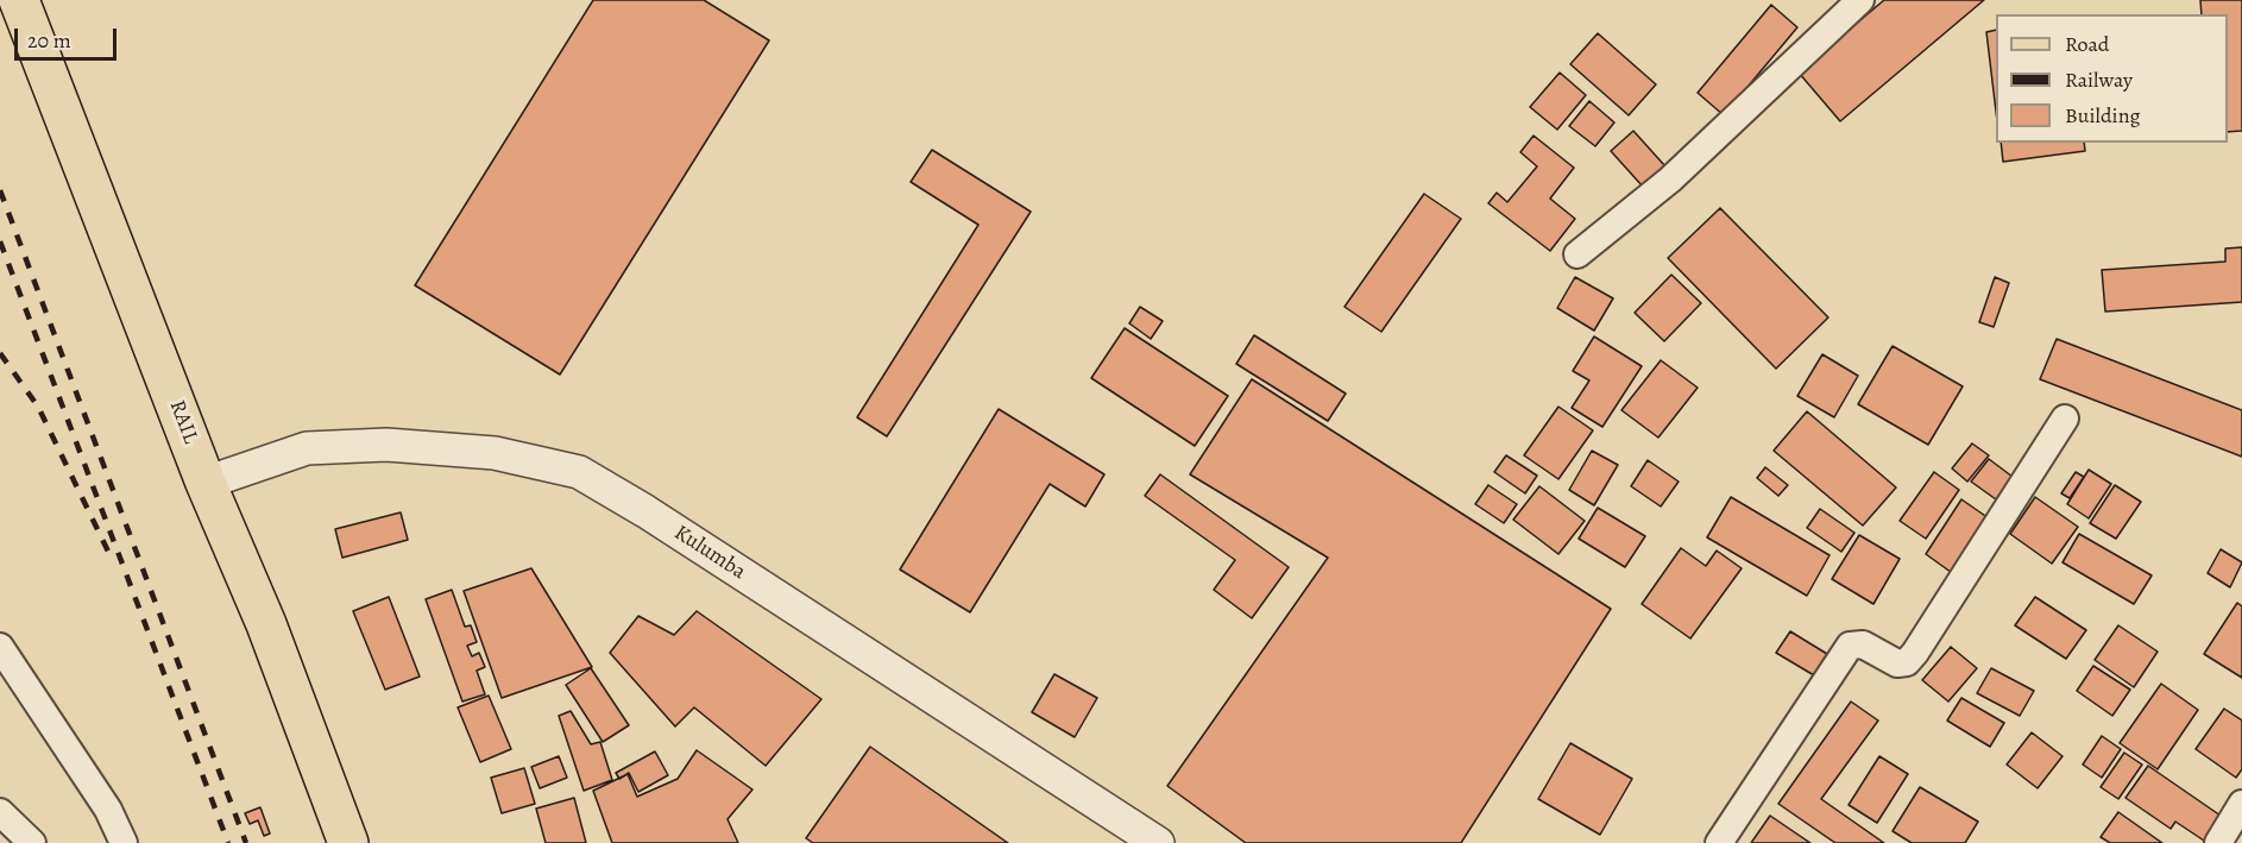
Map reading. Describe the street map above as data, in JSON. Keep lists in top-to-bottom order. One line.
{"streets":{"main road":["RAIL"],"street":["Kulumba"]},"crossings":[["RAIL","Kulumba"]],"legend":["Road","Railway","Building"],"scale_bar":"20 m"}
